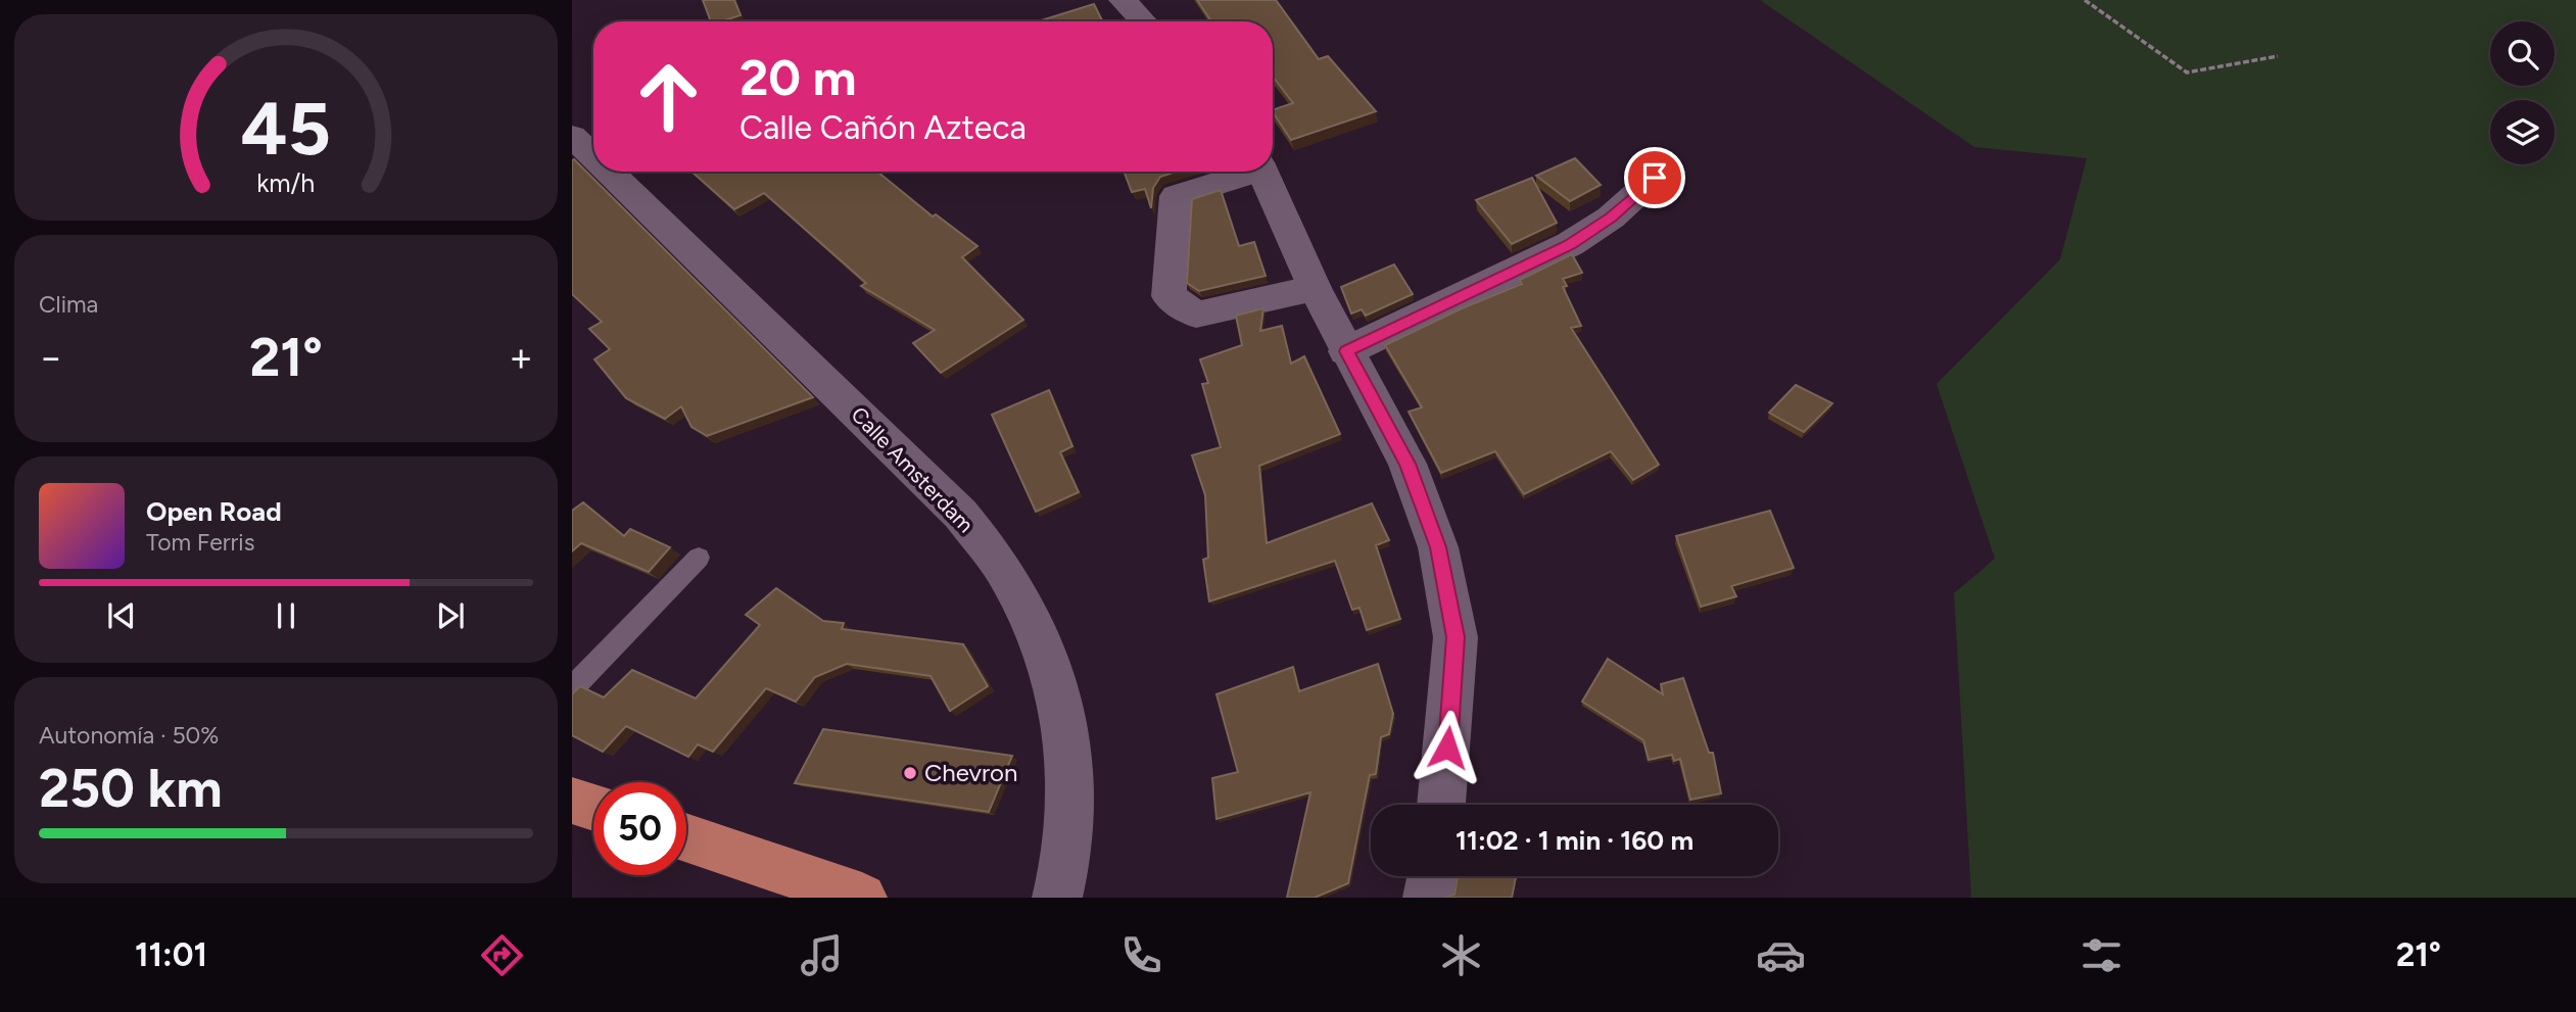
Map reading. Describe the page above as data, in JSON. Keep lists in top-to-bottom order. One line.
{"streets":{"street":["Calle Amsterdam"]},"places":["Chevron"],"page":{"turn":["20 m","Calle Cañón Azteca"],"tile":["Clima",["Autonomía · 50%","250 km"]],"heat":["−","21°","+"],"song":["Open Road","Tom Ferris"],"limit":"50","trip":"11:02 · 1 min · 160 m","tabs":["11:01","21°"],"gauge":["45","km/h"]}}
